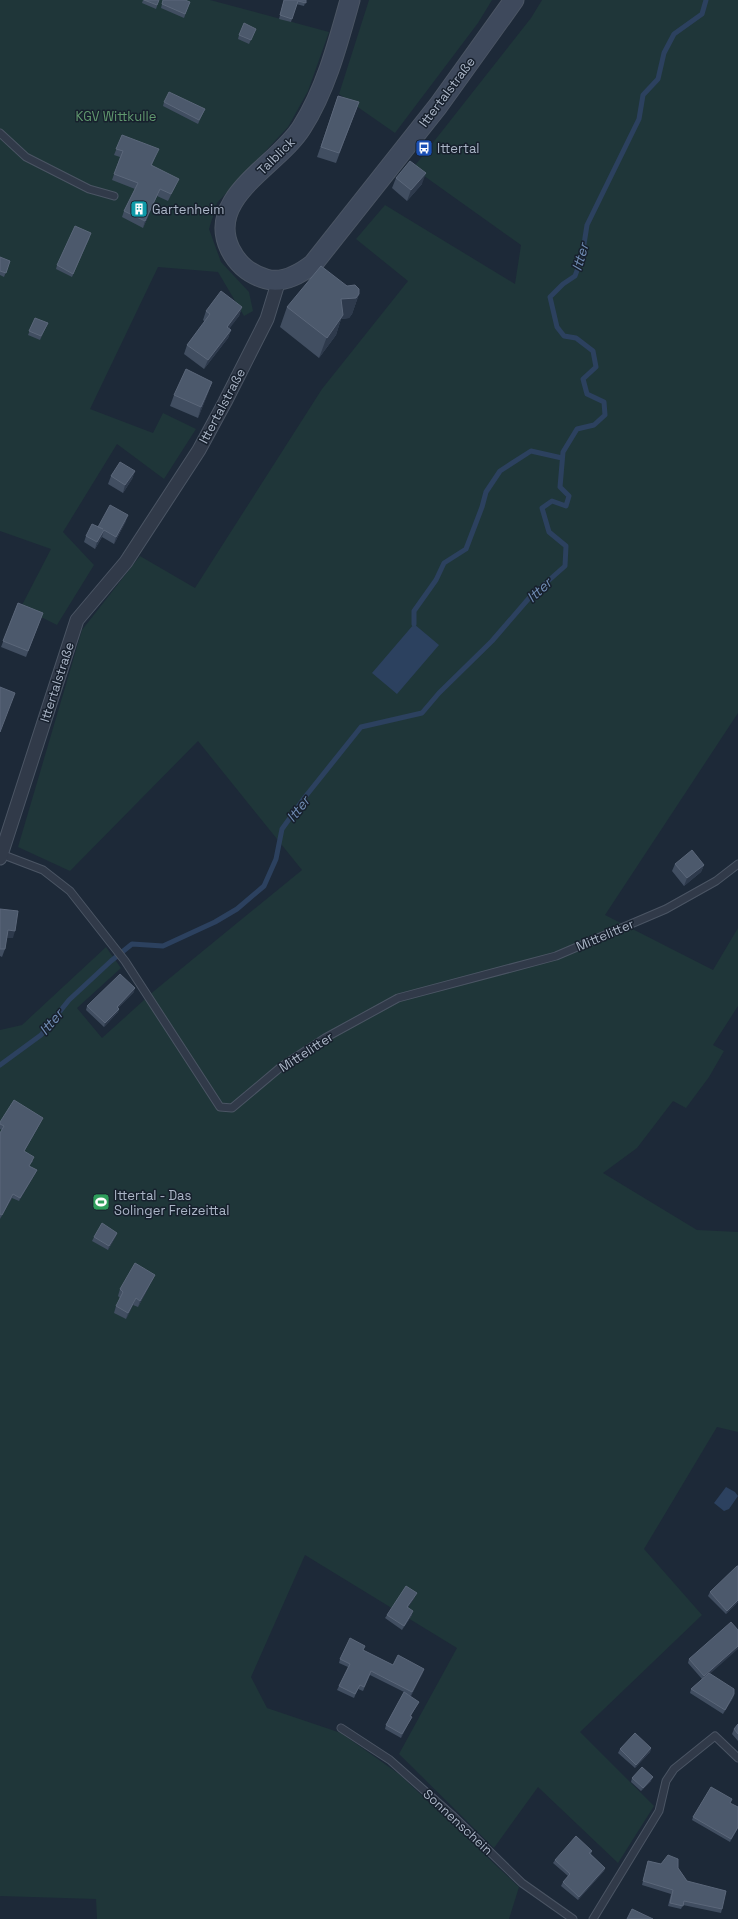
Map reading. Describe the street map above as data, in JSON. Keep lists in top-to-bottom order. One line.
{"streets":{"main road":["Ittertalstraße","Talblick"],"lane":["Mittelitter","Sonnenschein"]},"crossings":[["Ittertalstraße","Talblick"],["Ittertalstraße","Mittelitter"]],"water":["Itter"],"parks":["KGV Wittkulle"],"places":{"bus stop":["Ittertal"],"building":["Gartenheim"],"sports":["Ittertal - Das Solinger Freizeittal"]}}
